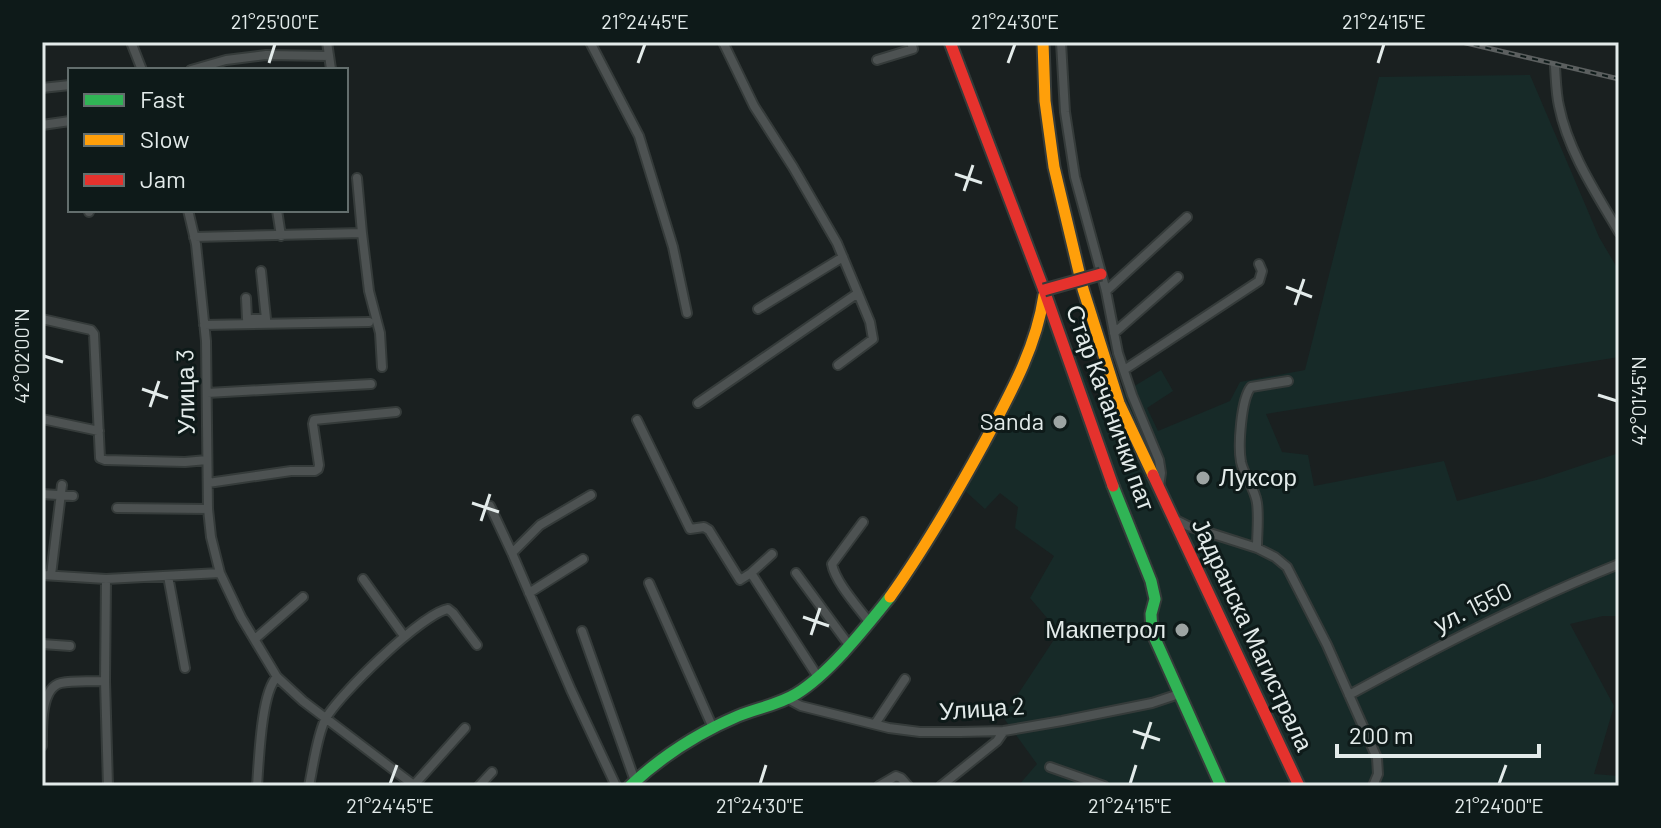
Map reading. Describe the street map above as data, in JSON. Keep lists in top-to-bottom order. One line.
{"streets":{"street":["Улица 3","Стар Качанички пат","ул. 1550","Јадранска Магистрала","Улица 2"]},"crossings":[["Стар Качанички пат","Улица 2"]],"places":["Sanda","Луксор","Макпетрол"],"legend":["Fast","Slow","Jam"],"scale_bar":"200 m","coordinates":["21°25'00\"E","21°24'45\"E","21°24'30\"E","21°24'15\"E","42°02'00\"N","42°01'45\"N","21°24'00\"E"]}
